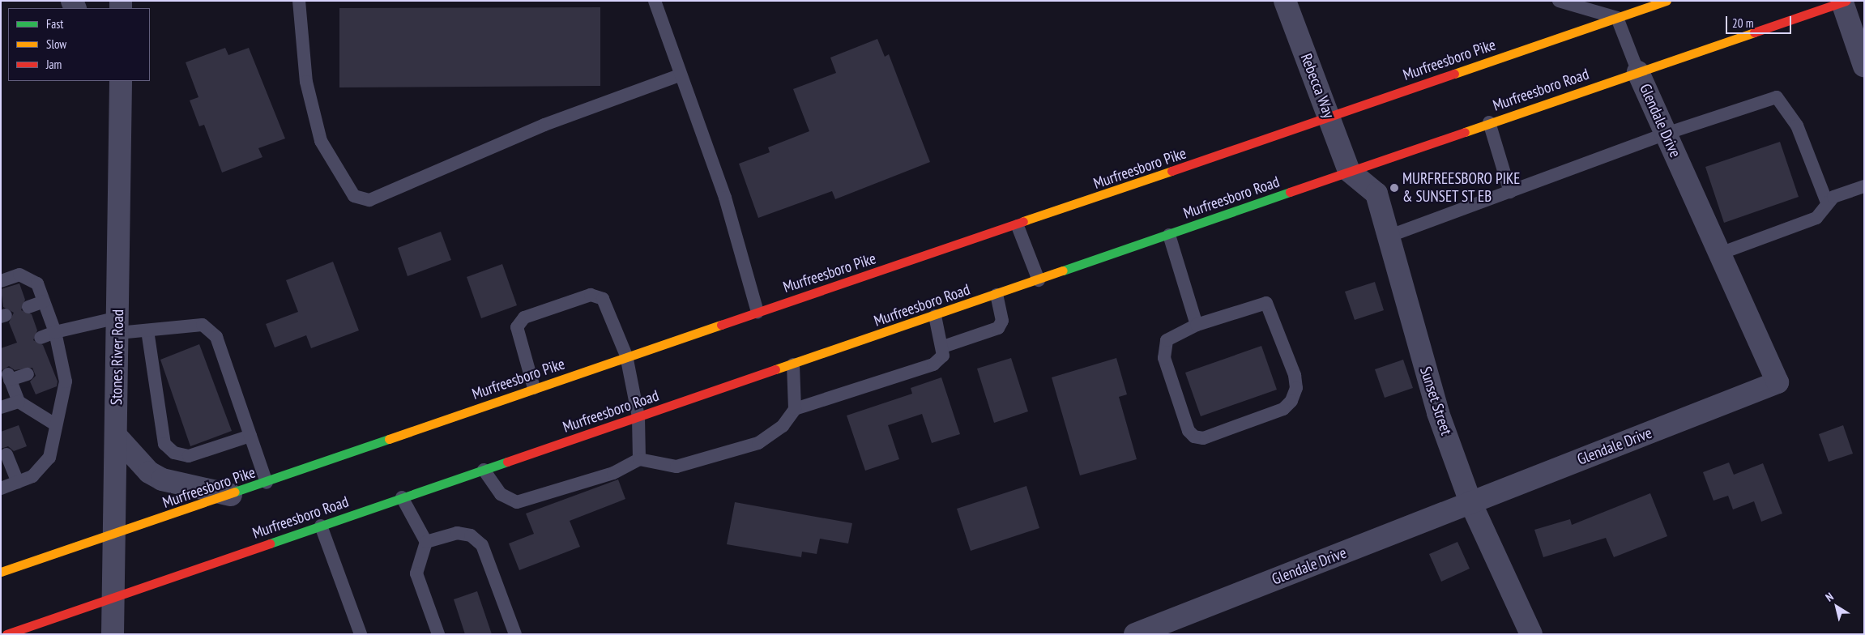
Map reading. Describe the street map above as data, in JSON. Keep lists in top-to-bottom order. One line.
{"streets":{"main road":["Murfreesboro Pike","Murfreesboro Road"],"street":["Rebecca Way","Glendale Drive","Stones River Road","Sunset Street"]},"crossings":[["Murfreesboro Pike","Rebecca Way"],["Murfreesboro Pike","Stones River Road"],["Rebecca Way","Murfreesboro Road"],["Rebecca Way","Sunset Street"],["Murfreesboro Road","Glendale Drive"],["Murfreesboro Road","Stones River Road"],["Murfreesboro Road","Sunset Street"],["Glendale Drive","Sunset Street"]],"places":["MURFREESBORO PIKE & SUNSET ST EB"],"legend":["Fast","Slow","Jam"],"scale_bar":"20 m","north":"top left"}
